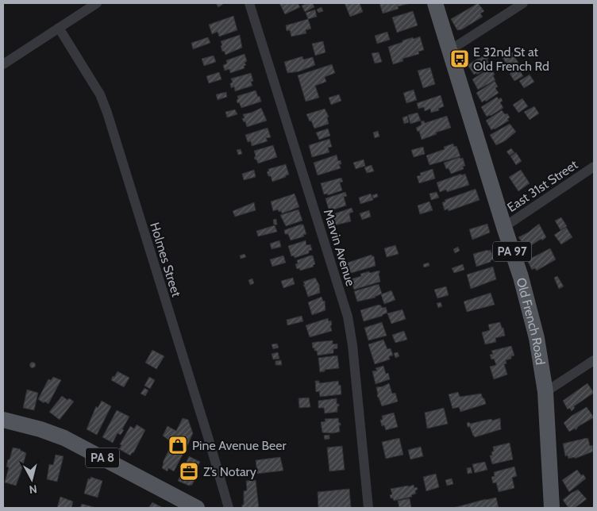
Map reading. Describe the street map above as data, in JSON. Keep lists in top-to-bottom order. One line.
{"streets":{"main road":["PA 97","Old French Road","PA 8"],"street":["East 31st Street","Marvin Avenue","Holmes Street"]},"crossings":[["East 31st Street","Old French Road"]],"places":{"bus stop":["E 32nd St at Old French Rd"],"shop":["Pine Avenue Beer"],"office":["Z’s Notary"]},"north":"bottom"}
